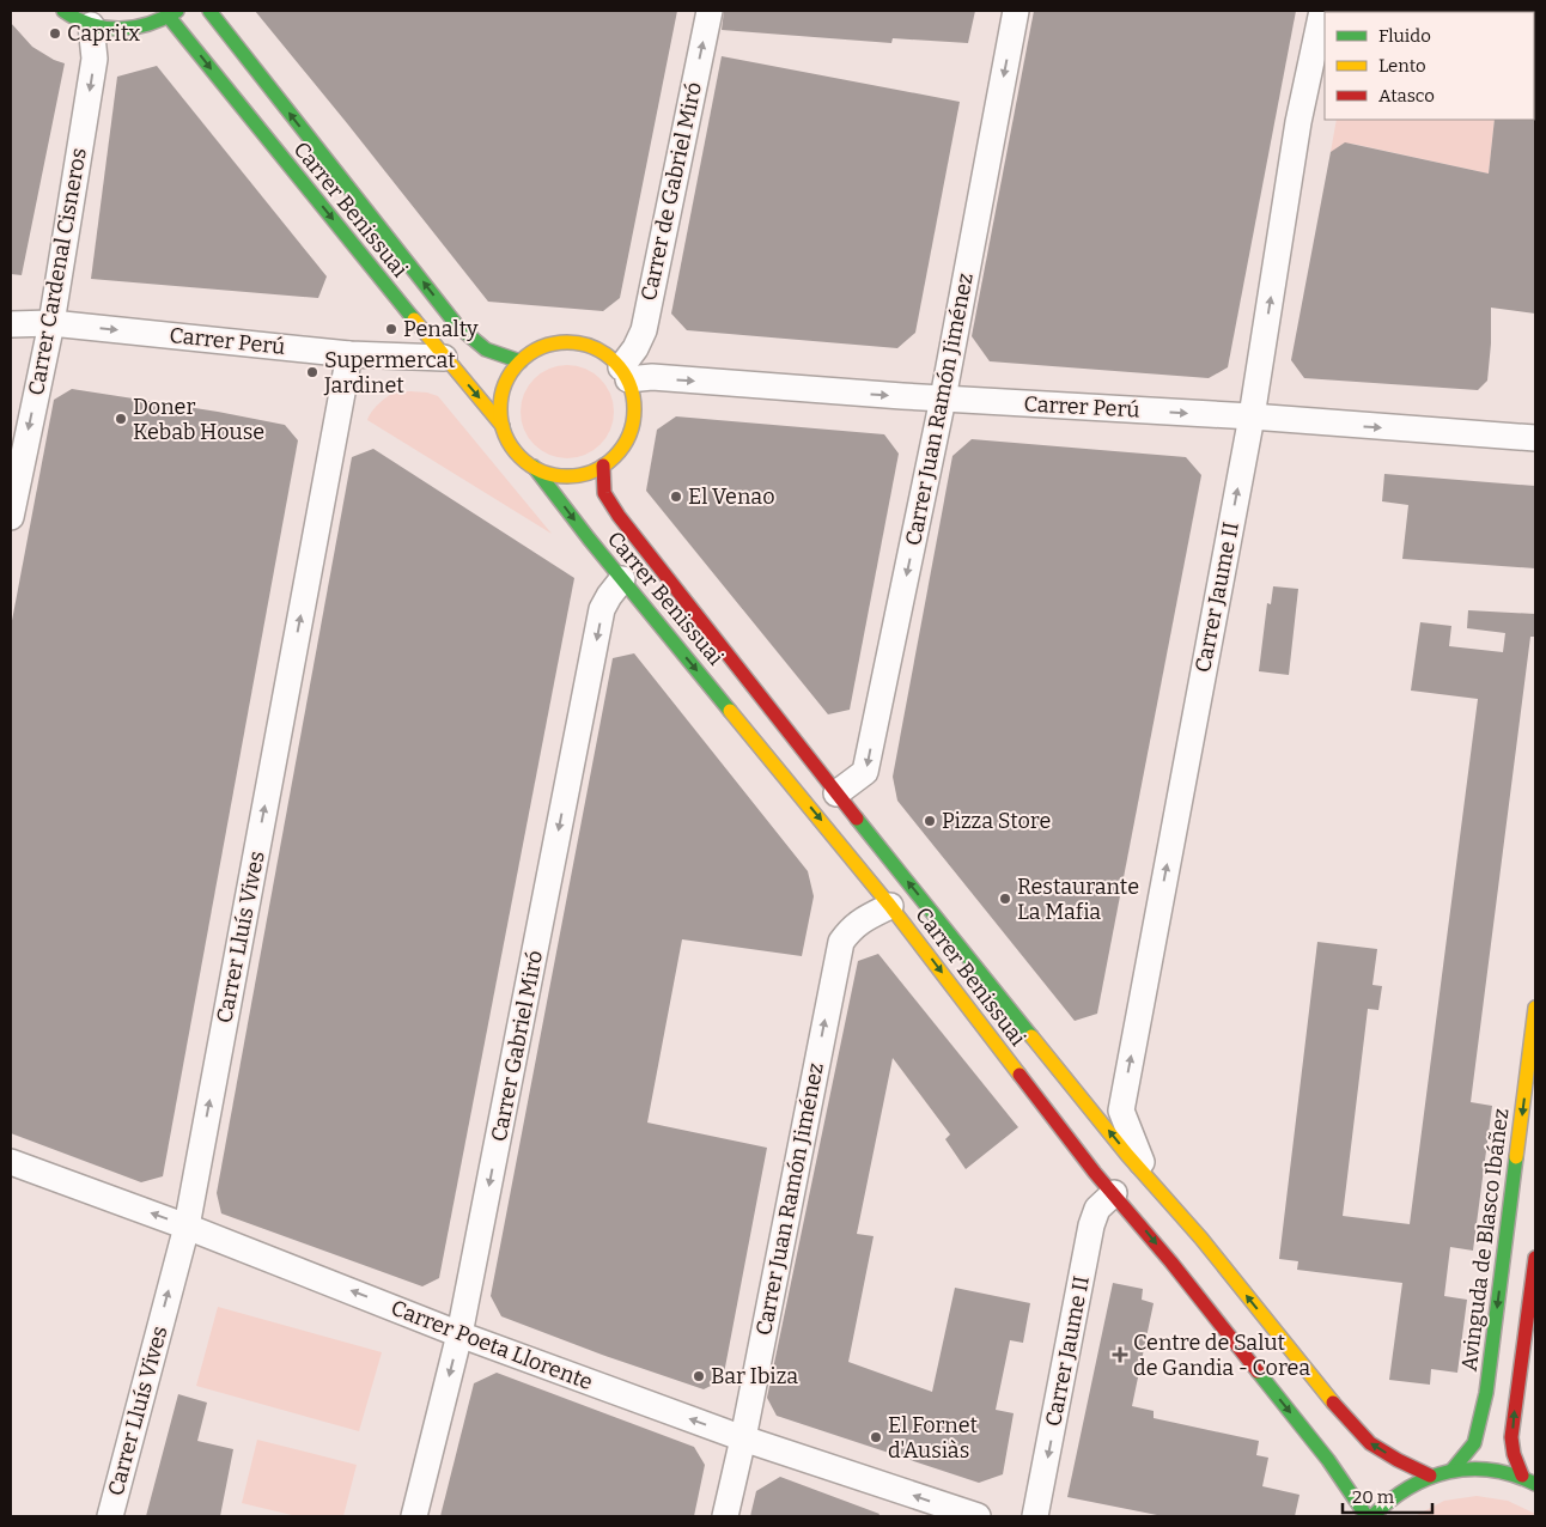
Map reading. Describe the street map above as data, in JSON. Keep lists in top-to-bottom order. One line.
{"streets":{"street":["Carrer de Gabriel Miró","Carrer Benissuai","Carrer Cardenal Cisneros","Carrer Perú","Carrer Juan Ramón Jiménez","Carrer Jaume II","Carrer Lluís Vives","Carrer Gabriel Miró","Avinguda de Blasco Ibáñez","Carrer Poeta Llorente"]},"crossings":[["Carrer de Gabriel Miró","Carrer Benissuai"],["Carrer de Gabriel Miró","Carrer Perú"],["Carrer Benissuai","Carrer Perú"],["Carrer Benissuai","Carrer Juan Ramón Jiménez"],["Carrer Benissuai","Carrer Jaume II"],["Carrer Benissuai","Carrer Gabriel Miró"],["Carrer Cardenal Cisneros","Carrer Perú"],["Carrer Perú","Carrer Juan Ramón Jiménez"],["Carrer Perú","Carrer Jaume II"],["Carrer Perú","Carrer Lluís Vives"],["Carrer Juan Ramón Jiménez","Carrer Poeta Llorente"],["Carrer Lluís Vives","Carrer Poeta Llorente"],["Carrer Gabriel Miró","Carrer Poeta Llorente"]],"one_way":["Carrer de Gabriel Miró","Carrer Cardenal Cisneros","Carrer Perú","Carrer Lluís Vives","Carrer Gabriel Miró","Carrer Poeta Llorente"],"places":{"other":["Capritx","Penalty","Supermercat Jardinet","Doner Kebab House","El Venao","Pizza Store","Restaurante La Mafia","Bar Ibiza","El Fornet d'Ausiàs"],"health":["Centre de Salut de Gandia - Corea"]},"legend":["Fluido","Lento","Atasco"],"scale_bar":"20 m"}
